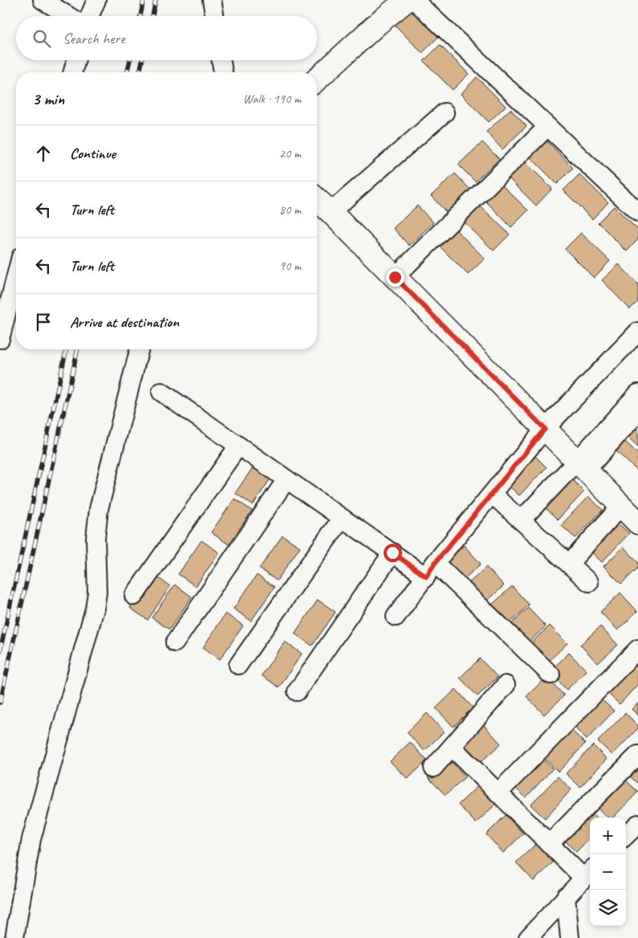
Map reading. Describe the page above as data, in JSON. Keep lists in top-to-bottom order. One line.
{"page":{"search":"Search here","heading":["3 min","Walk · 190 m"],"list":[["Continue","20 m"],["Turn left","80 m"],["Turn left","90 m"],"Arrive at destination"],"map_buttons":["+","−"]}}
